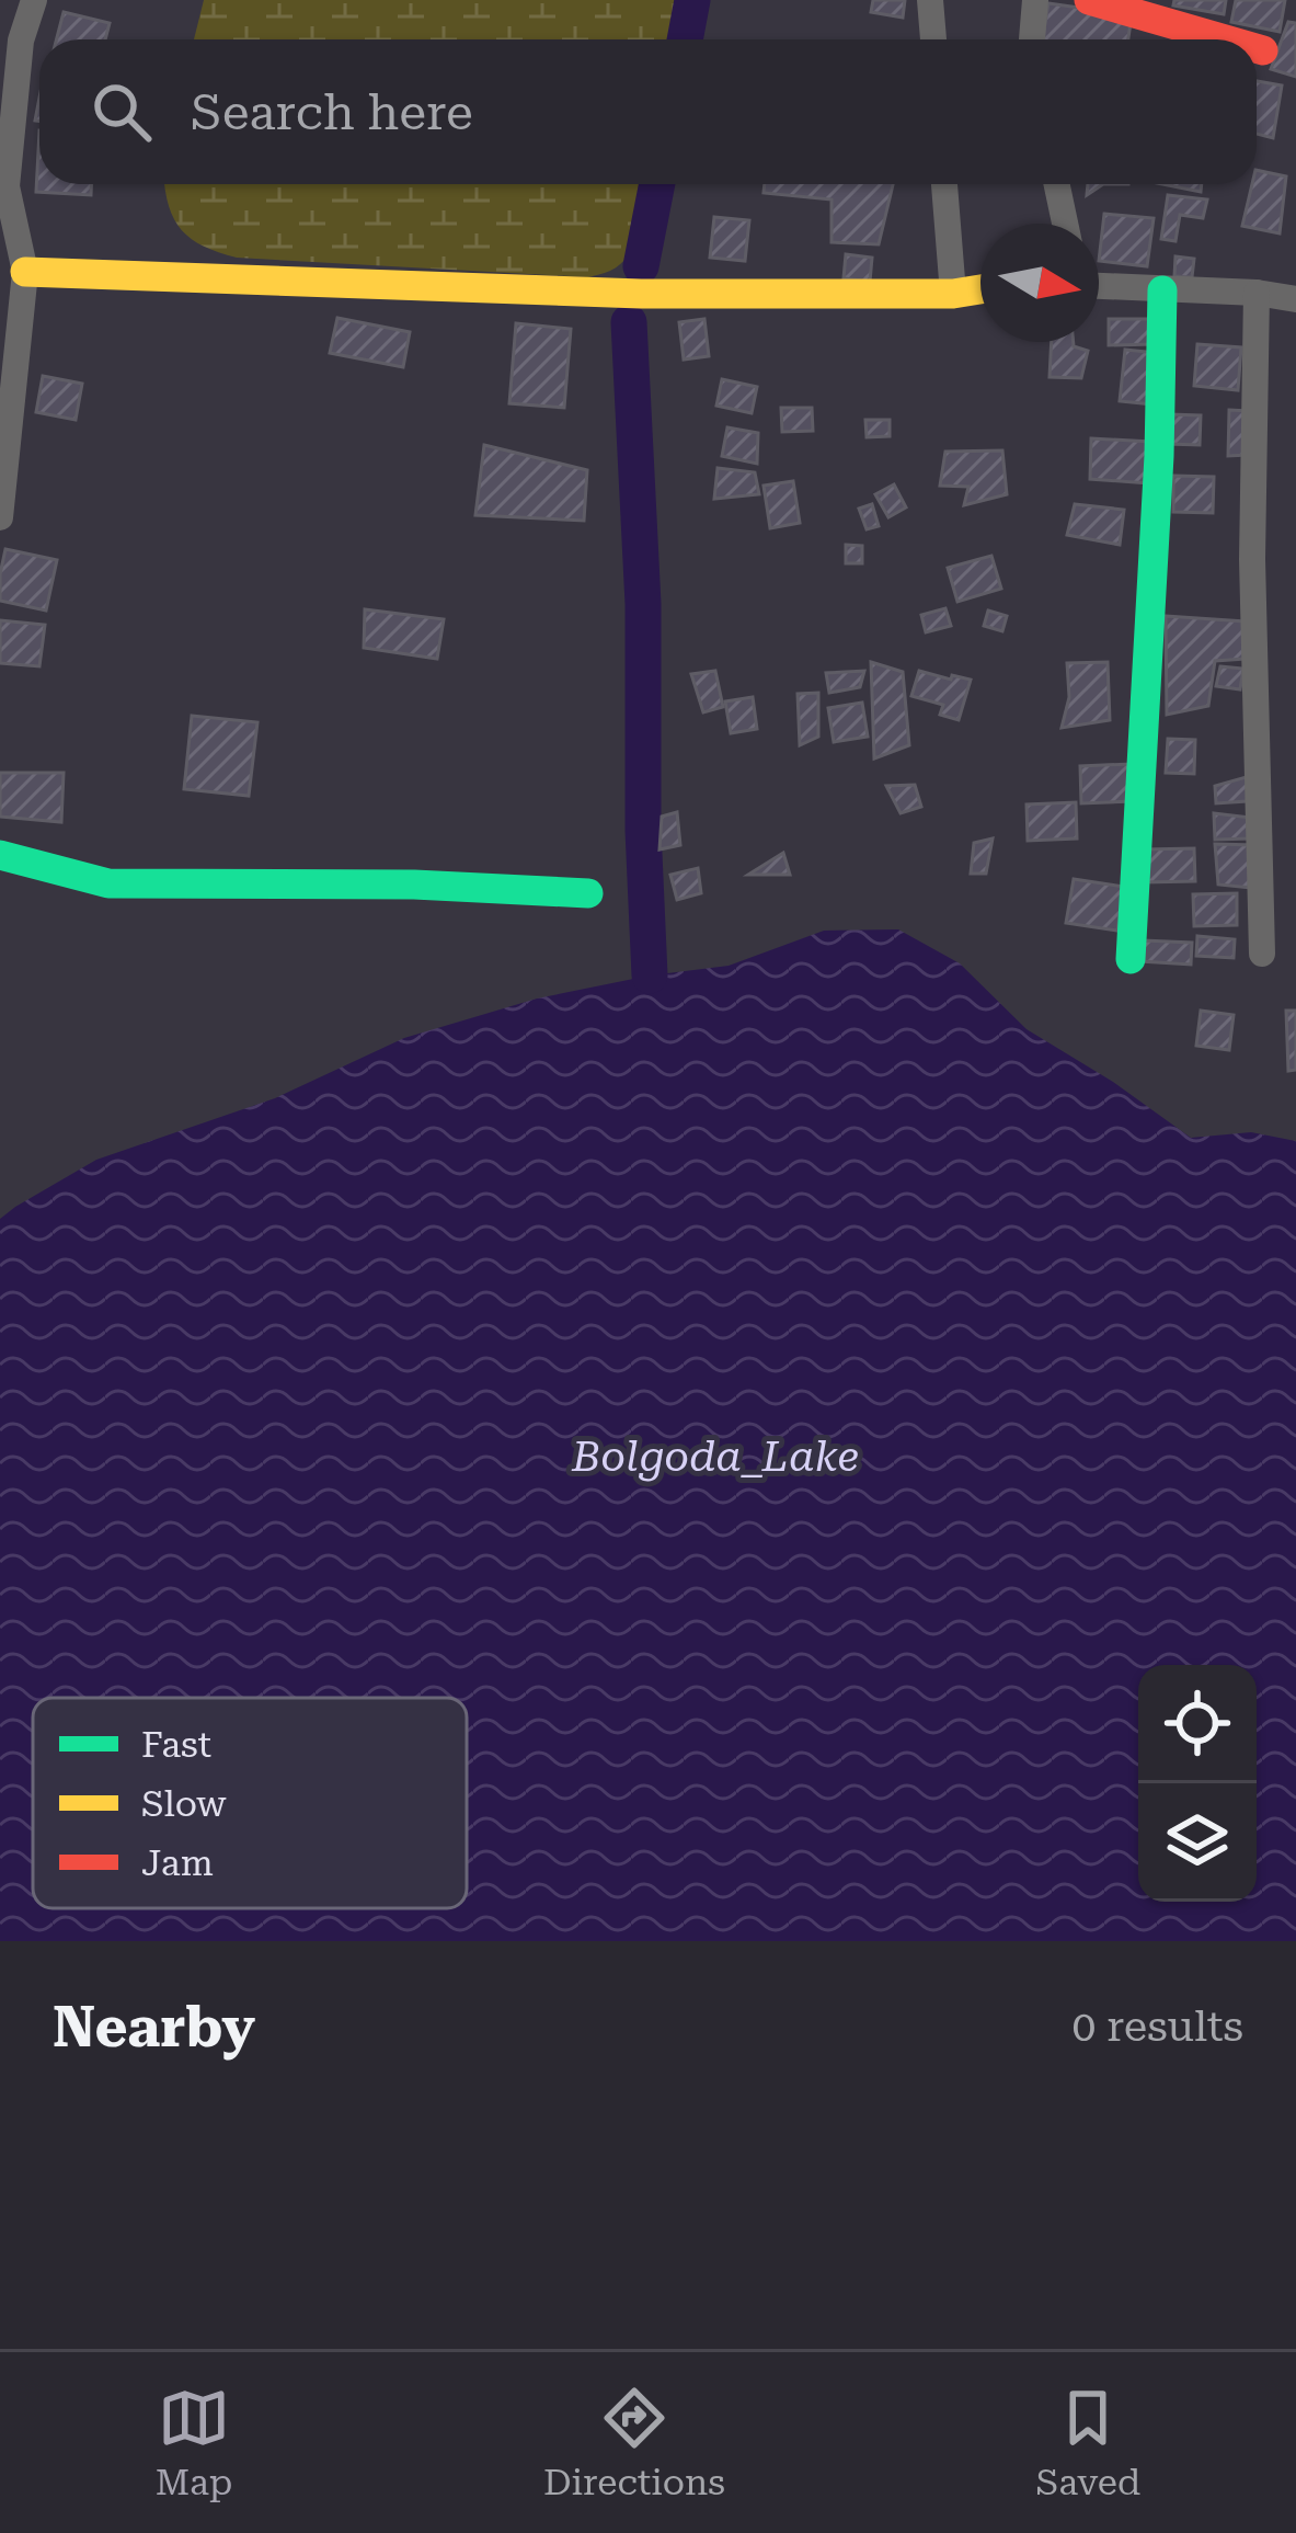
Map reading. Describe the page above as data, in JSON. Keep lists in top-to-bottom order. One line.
{"water":["Bolgoda_Lake"],"legend":["Fast","Slow","Jam"],"north":"right","page":{"search":"Search here","heading":["Nearby","0 results"],"nav":["Map","Directions","Saved"]}}
